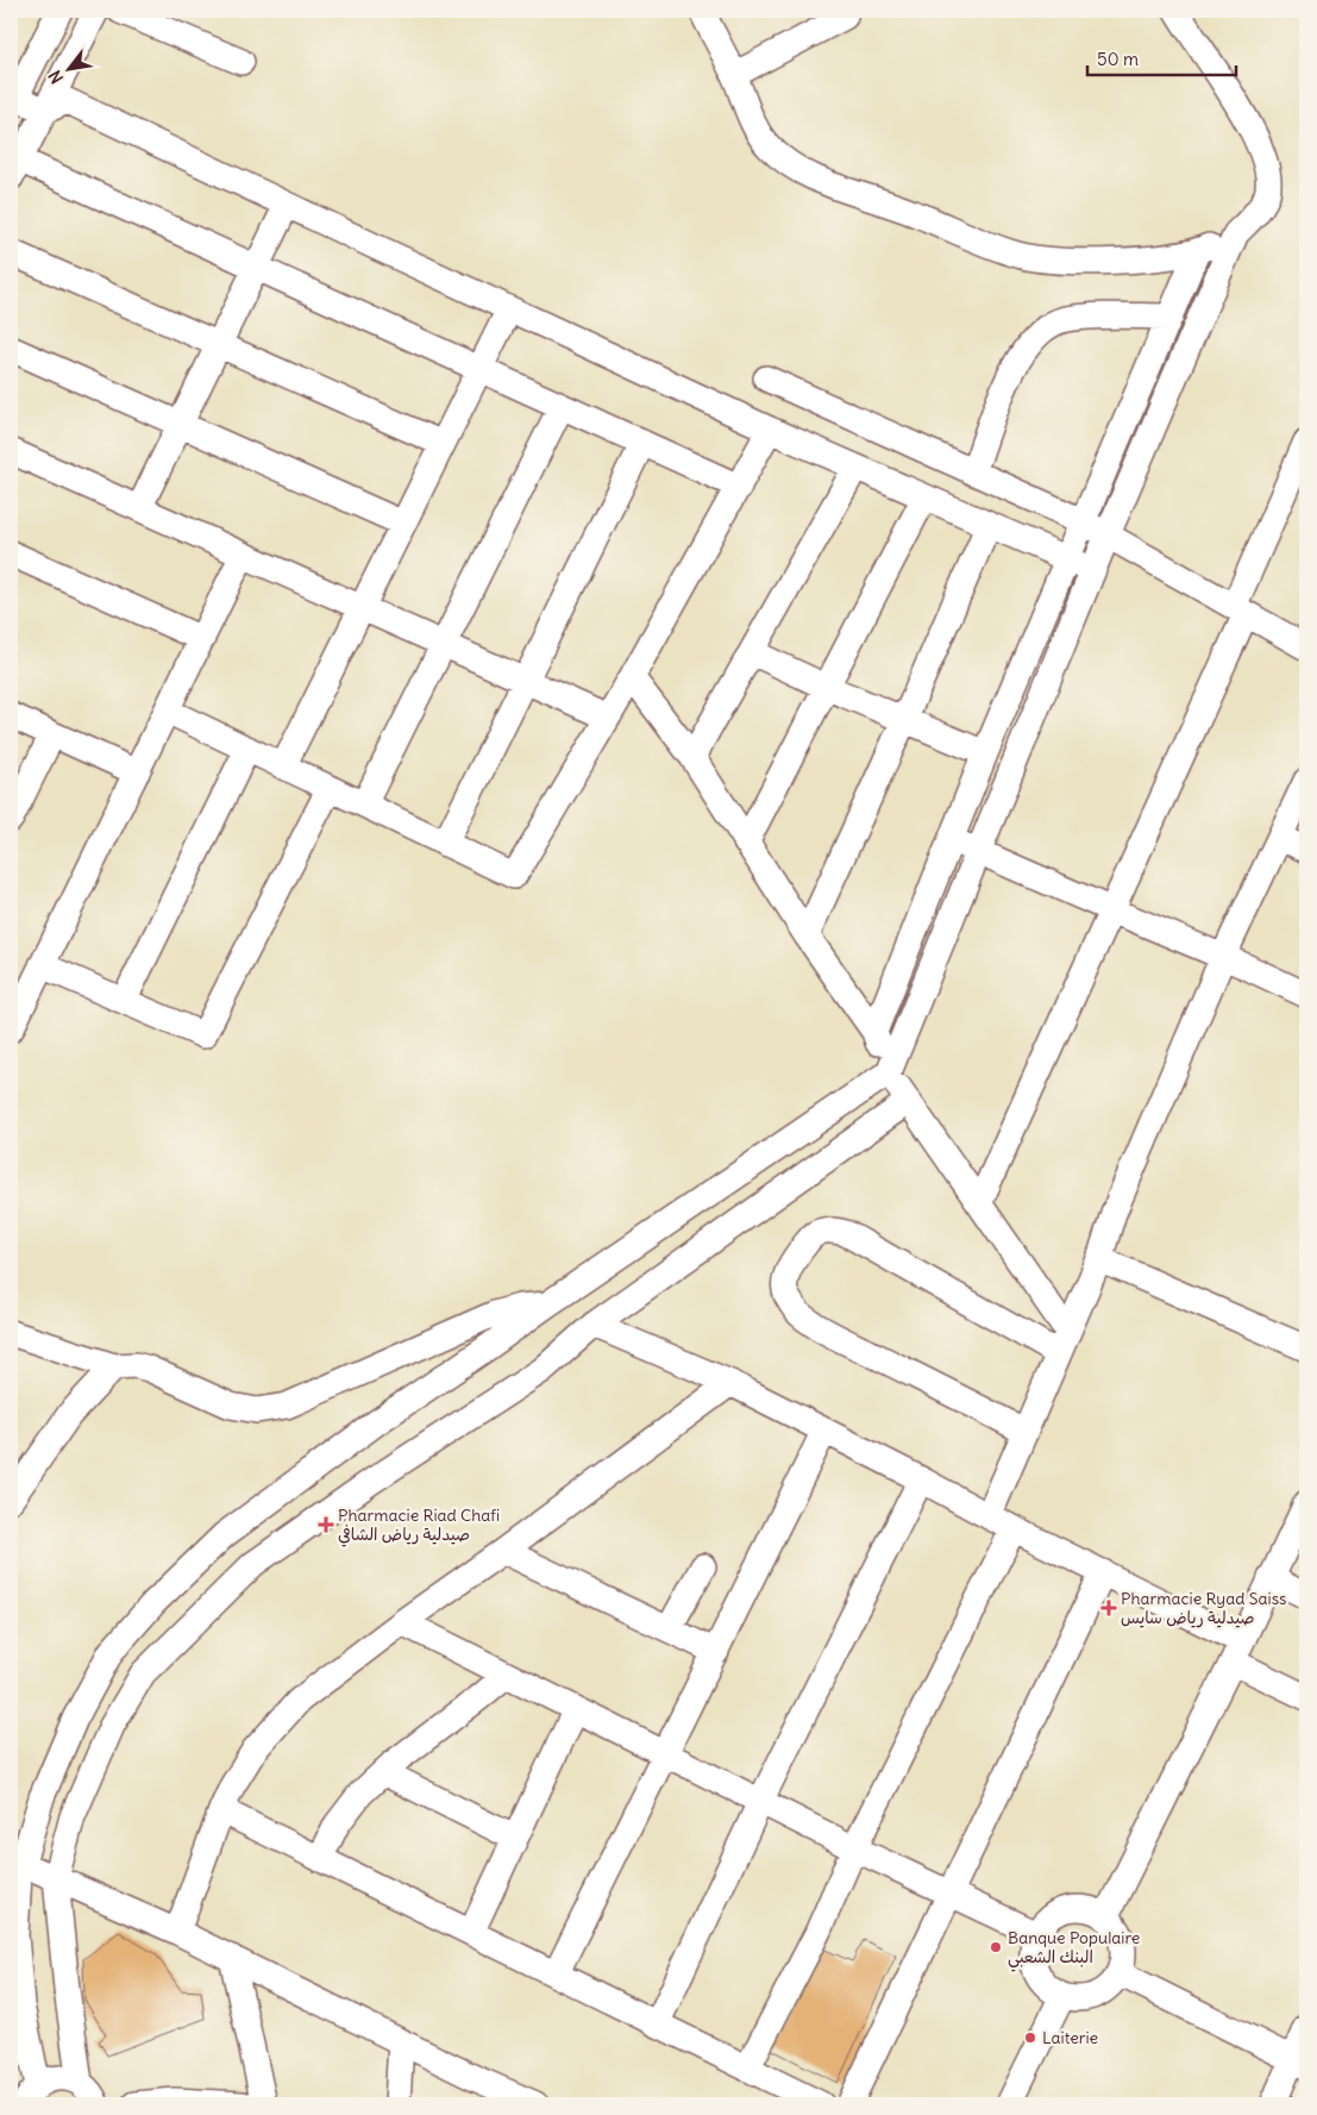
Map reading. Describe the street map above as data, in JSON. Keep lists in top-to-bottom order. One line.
{"places":{"health":["Pharmacie Riad Chafi صيدلية رياض الشافي","Pharmacie Ryad Saiss صيدلية رياض سايس"],"other":["Banque Populaire البنك الشعبي","Laiterie"]},"scale_bar":"50 m","north":"bottom left"}
